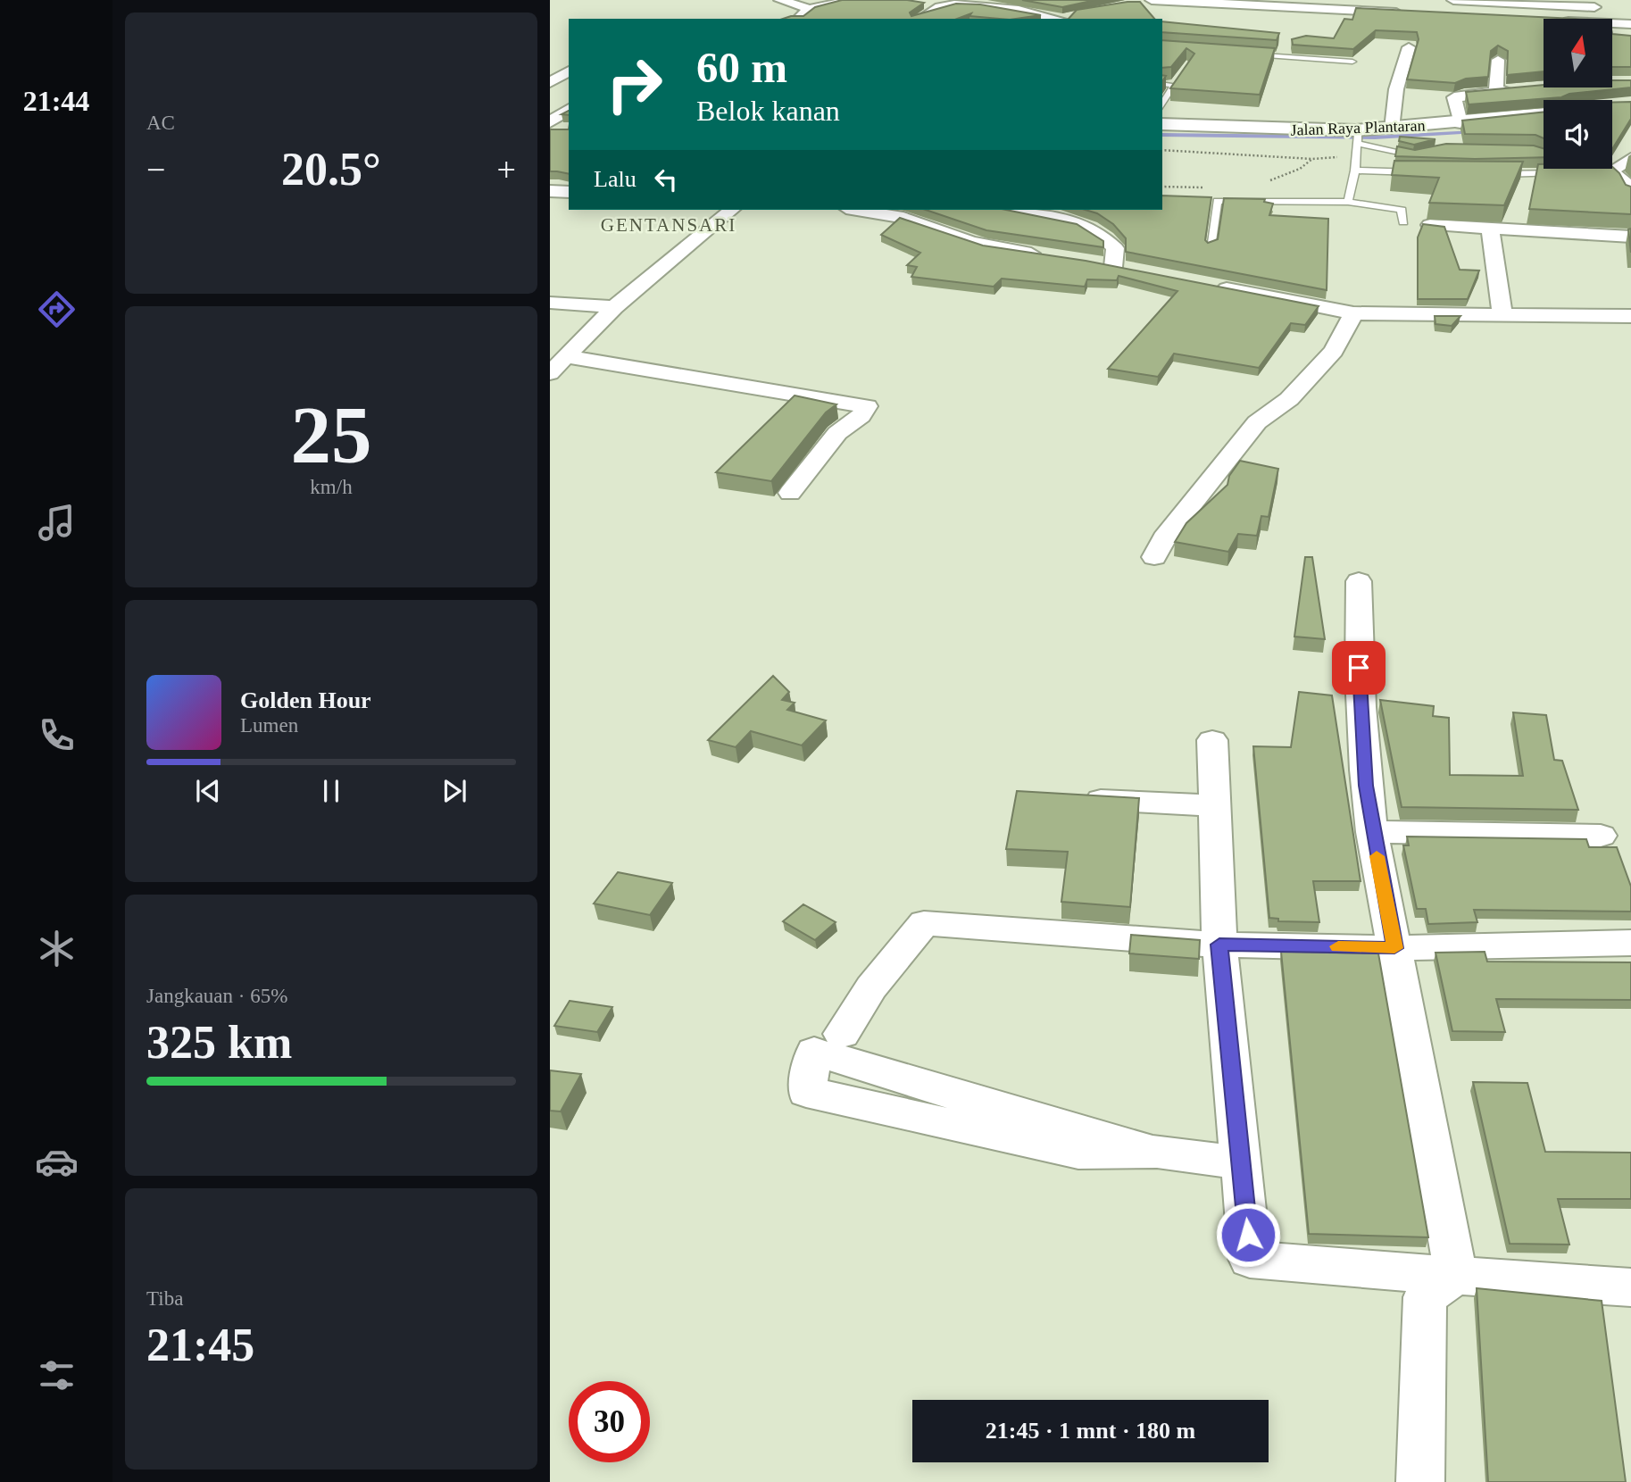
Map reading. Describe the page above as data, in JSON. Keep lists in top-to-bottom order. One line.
{"streets":{"main road":["Jalan Raya Plantaran"]},"districts":["GENTANSARI"],"north":"top","page":{"tabs":"21:44","tile":["AC",["25","km/h"],["Jangkauan · 65%","325 km"],["Tiba","21:45"]],"turn":["60 m","Belok kanan"],"heat":["−","20.5°","+"],"then":"Lalu","song":["Golden Hour","Lumen"],"limit":"30","trip":"21:45 · 1 mnt · 180 m"}}
